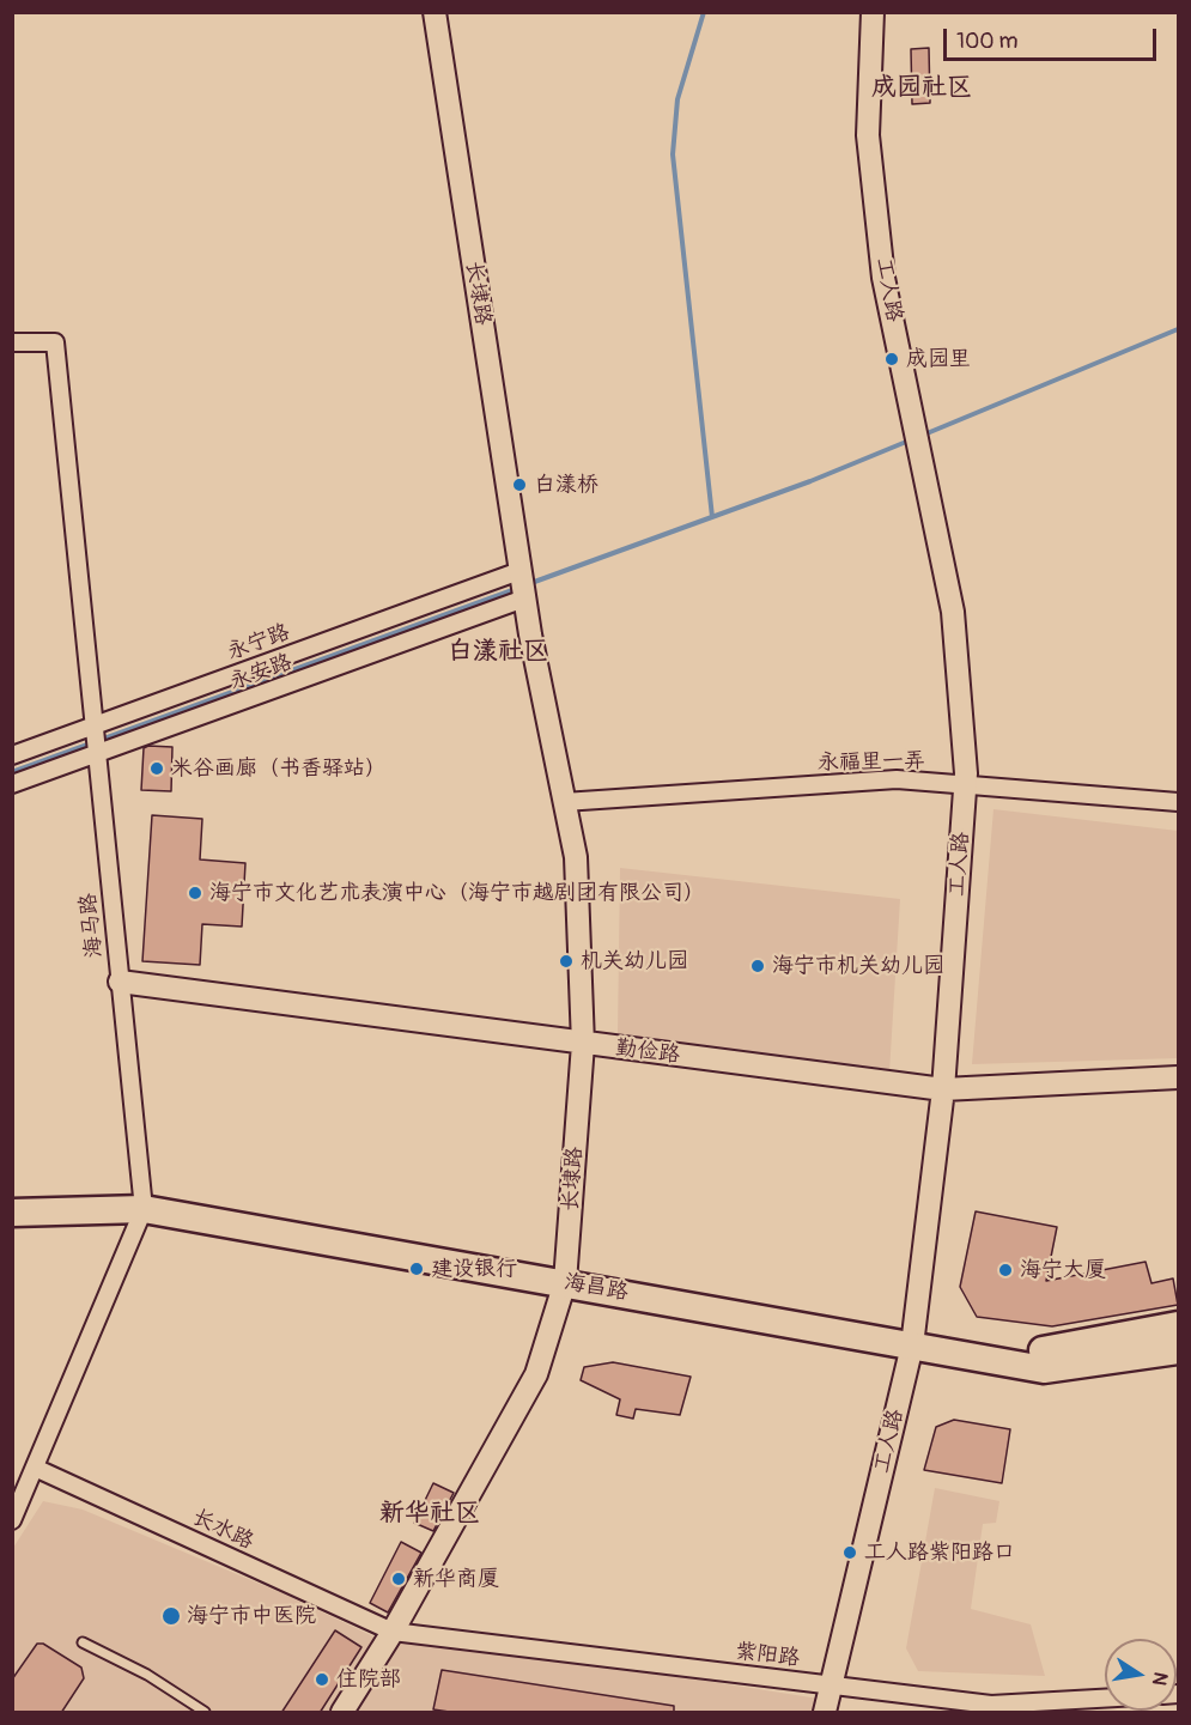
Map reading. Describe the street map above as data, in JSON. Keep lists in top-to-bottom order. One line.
{"streets":{"main road":["海昌路"],"street":["工人路","长埭路","永宁路","永安路","永福里一弄","海马路","勤俭路","长水路","紫阳路"]},"crossings":[["工人路","永福里一弄"],["工人路","勤俭路"],["工人路","海昌路"],["工人路","紫阳路"],["长埭路","永宁路"],["长埭路","永安路"],["长埭路","永福里一弄"],["长埭路","勤俭路"],["长埭路","海昌路"],["长埭路","长水路"],["长埭路","紫阳路"],["永宁路","永安路"],["永宁路","海马路"],["永安路","海马路"],["海马路","勤俭路"],["海马路","海昌路"],["海马路","长水路"],["长水路","紫阳路"]],"districts":["成园社区","白漾社区","新华社区"],"places":["成园里","白漾桥","米谷画廊（书香驿站）","海宁市文化艺术表演中心（海宁市越剧团有限公司）","机关幼儿园","海宁市机关幼儿园","建设银行","海宁大厦","工人路紫阳路口","新华商厦","海宁市中医院","住院部"],"scale_bar":"100 m","north":"right"}
